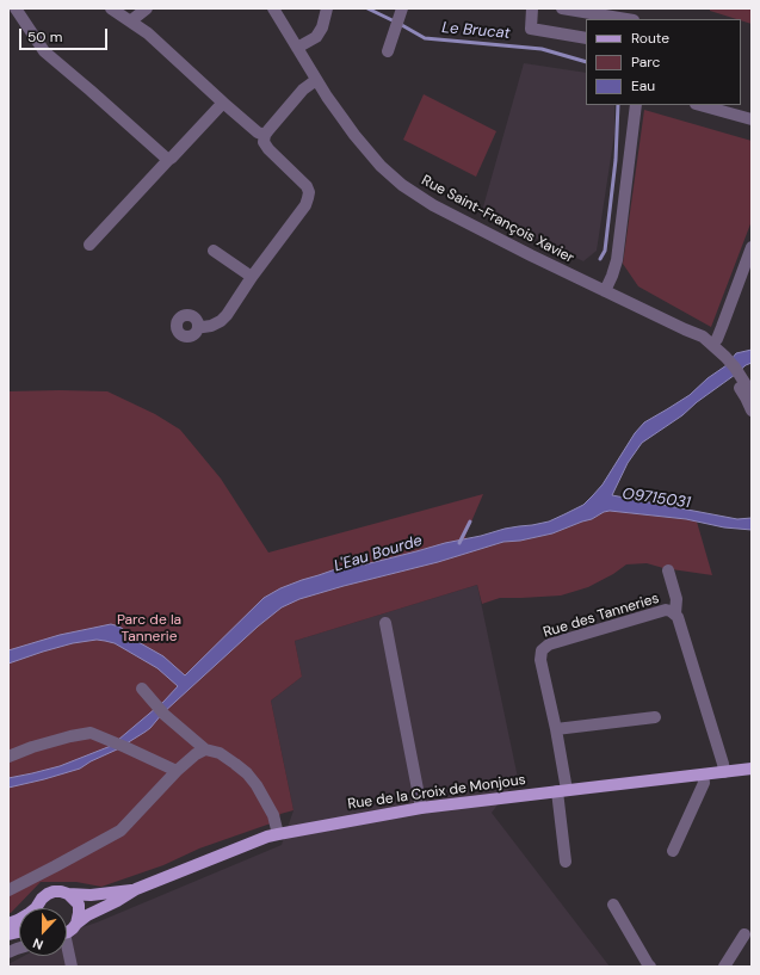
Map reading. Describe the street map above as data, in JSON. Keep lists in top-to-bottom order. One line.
{"streets":{"main road":["Rue de la Croix de Monjous"],"street":["Rue Saint-François Xavier","Rue des Tanneries"]},"crossings":[["Rue des Tanneries","Rue de la Croix de Monjous"]],"water":["Le Brucat","O9715031","L'Eau Bourde"],"parks":["Parc de la Tannerie"],"legend":["Route","Parc","Eau"],"scale_bar":"50 m","north":"bottom"}
